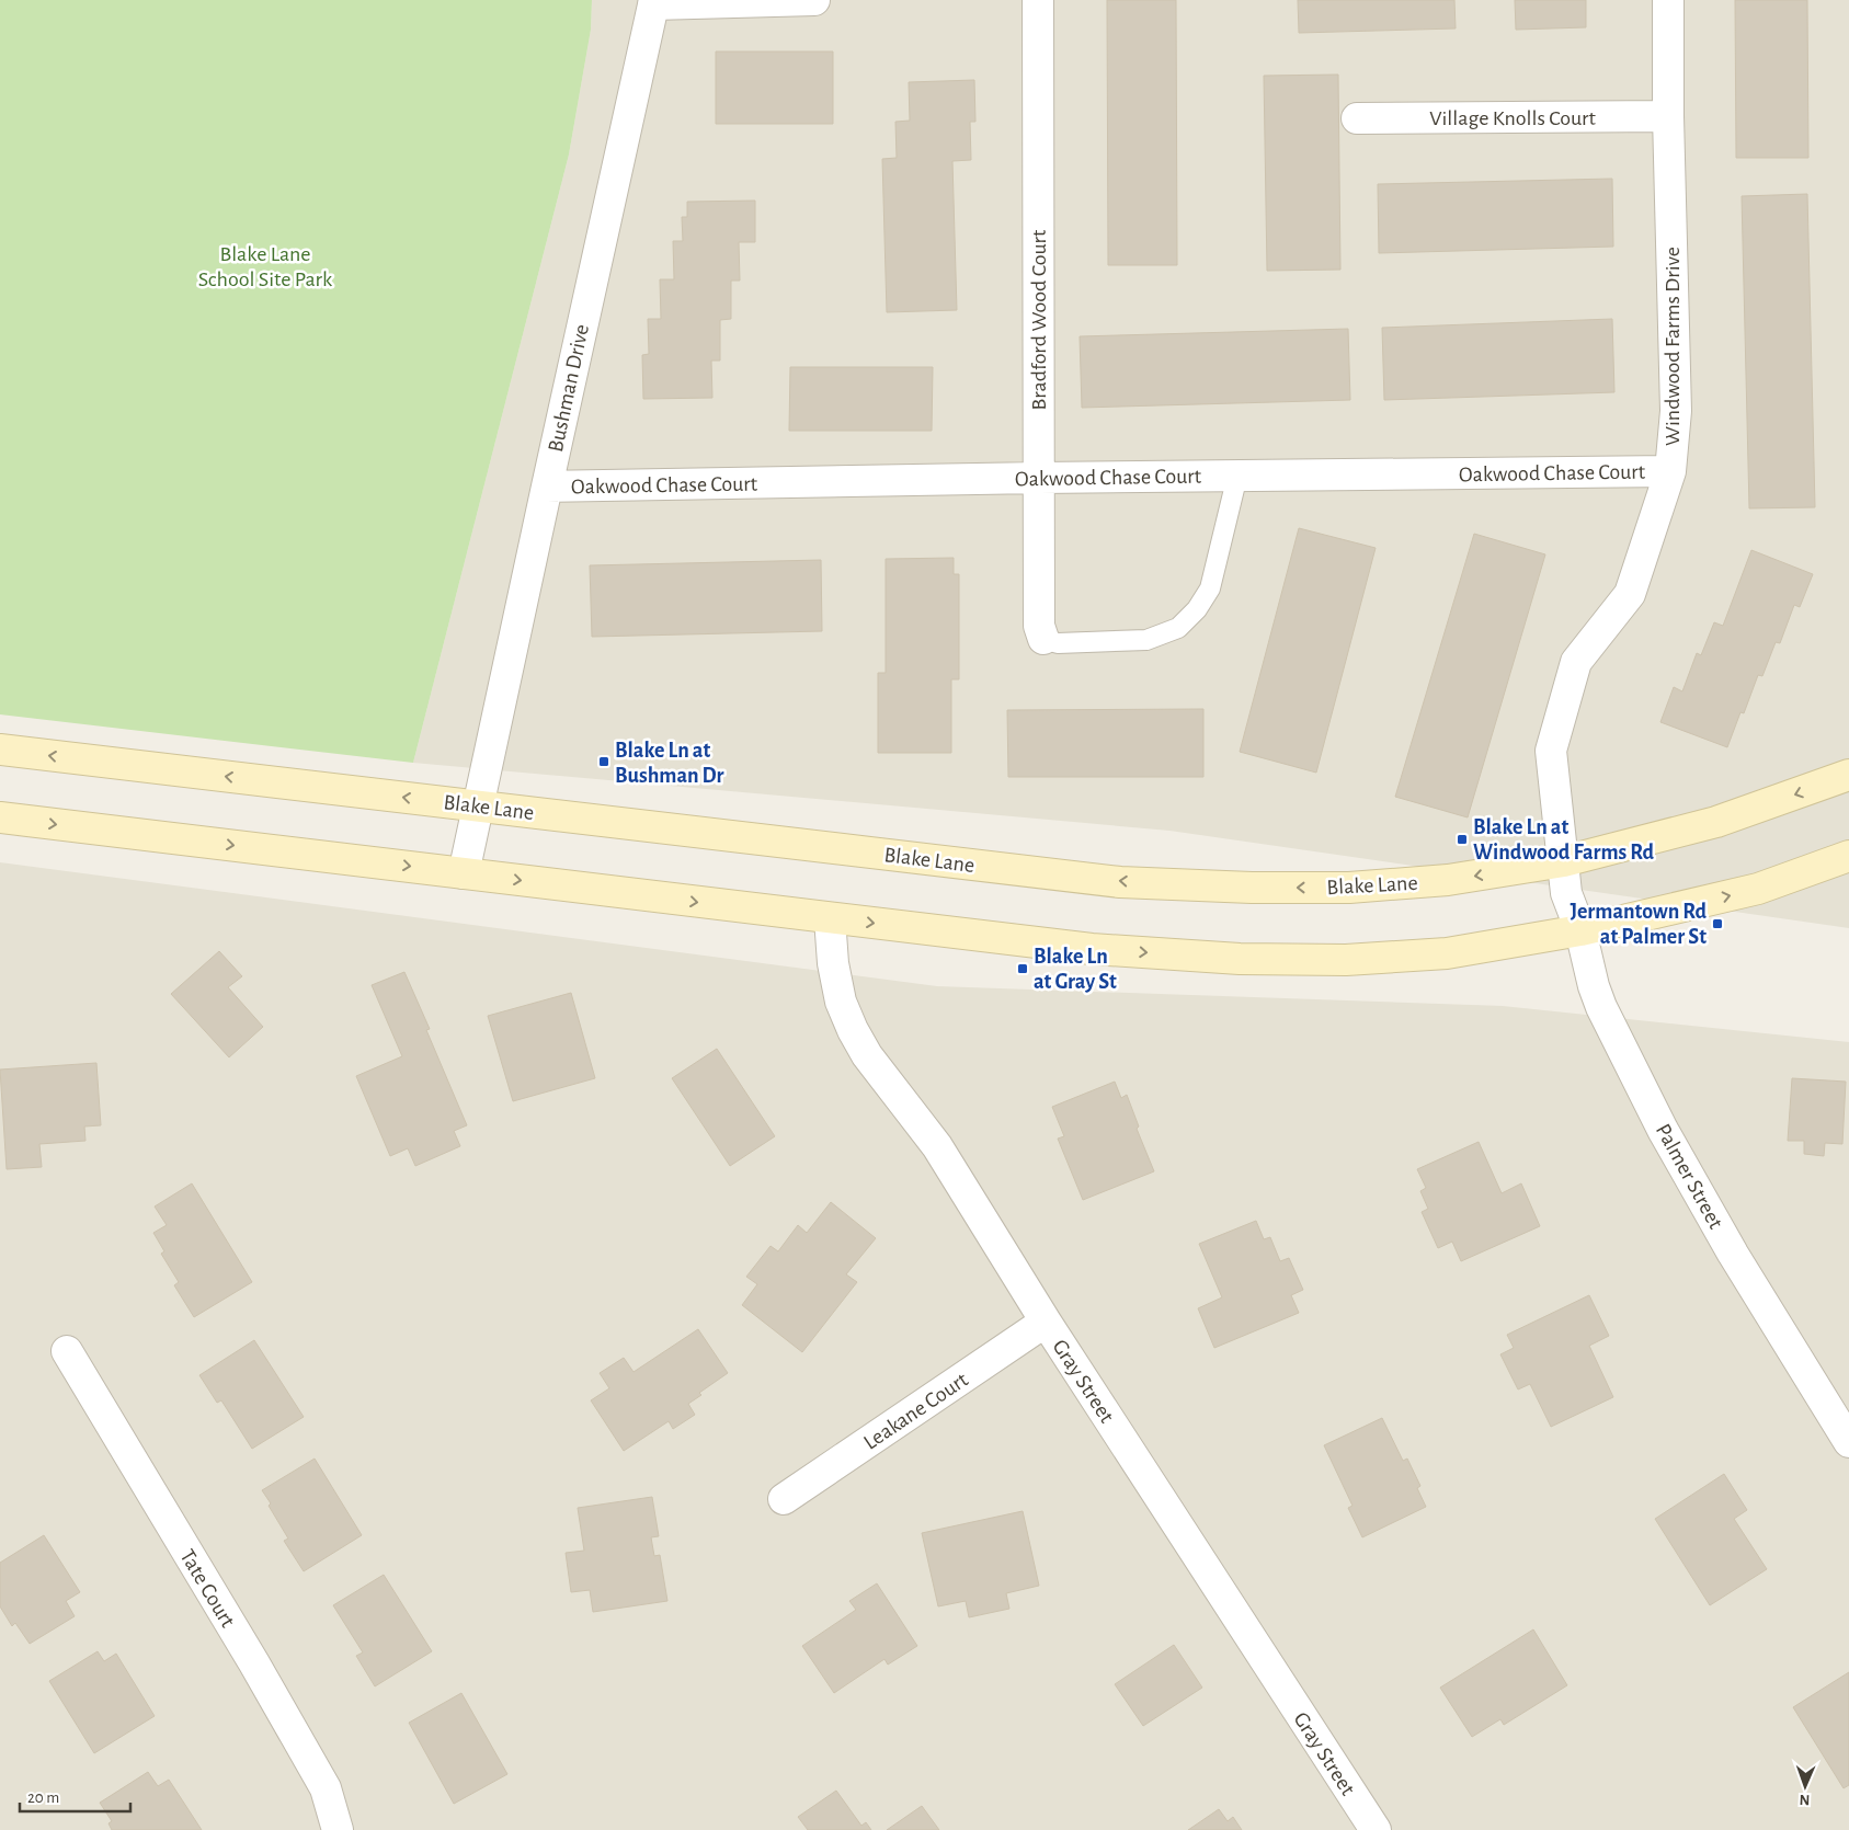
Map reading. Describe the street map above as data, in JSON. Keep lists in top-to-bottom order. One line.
{"streets":{"main road":["Blake Lane"],"street":["Village Knolls Court","Bradford Wood Court","Windwood Farms Drive","Bushman Drive","Oakwood Chase Court","Palmer Street","Gray Street","Leakane Court","Tate Court"]},"crossings":[["Village Knolls Court","Windwood Farms Drive"],["Bradford Wood Court","Oakwood Chase Court"],["Windwood Farms Drive","Oakwood Chase Court"],["Windwood Farms Drive","Blake Lane"],["Windwood Farms Drive","Palmer Street"],["Bushman Drive","Oakwood Chase Court"],["Bushman Drive","Blake Lane"],["Gray Street","Leakane Court"]],"parks":["Blake Lane School Site Park"],"places":{"transit":["Blake Ln at Bushman Dr","Blake Ln at Windwood Farms Rd","Jermantown Rd at Palmer St","Blake Ln at Gray St"]},"scale_bar":"20 m","north":"bottom"}
